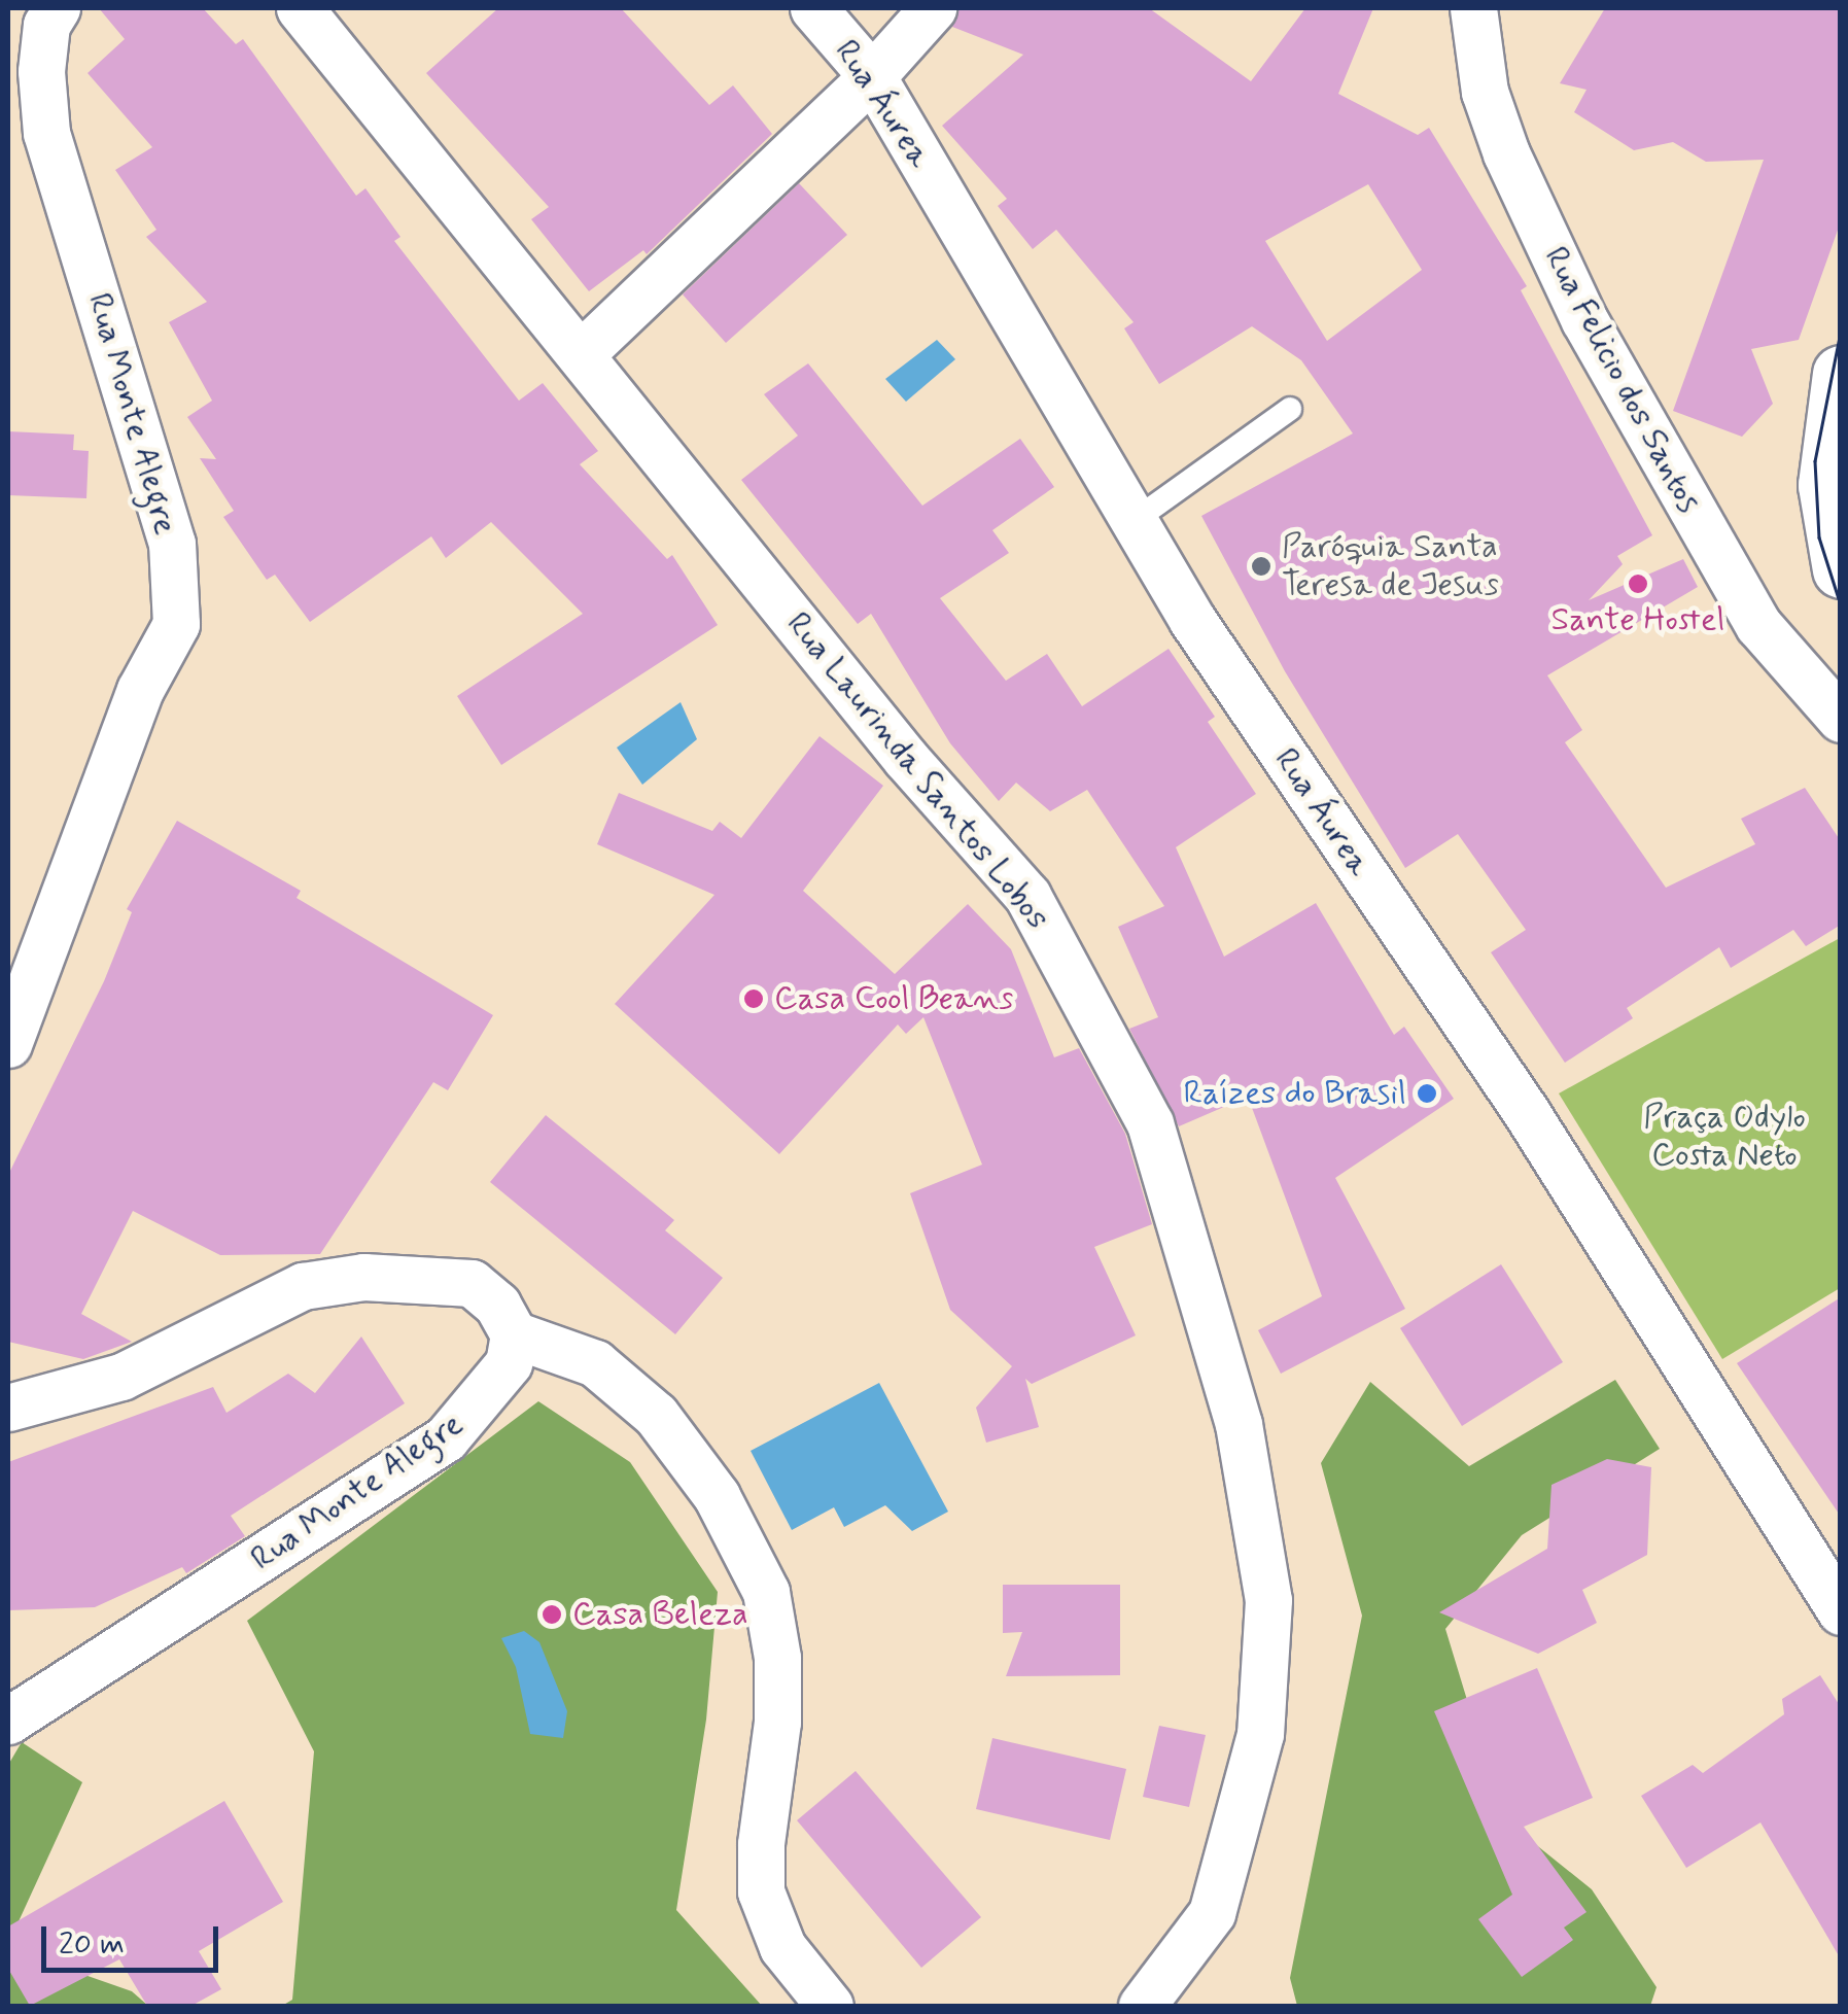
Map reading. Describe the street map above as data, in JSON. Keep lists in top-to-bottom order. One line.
{"streets":{"street":["Rua Áurea","Rua Felicio dos Santos","Rua Monte Alegre","Rua Laurinda Santos Lobos"]},"parks":["Praça Odylo Costa Neto"],"places":["Paróquia Santa Teresa de Jesus","Sante Hostel","Casa Cool Beans","Raízes do Brasil","Casa Beleza"],"scale_bar":"20 m"}
